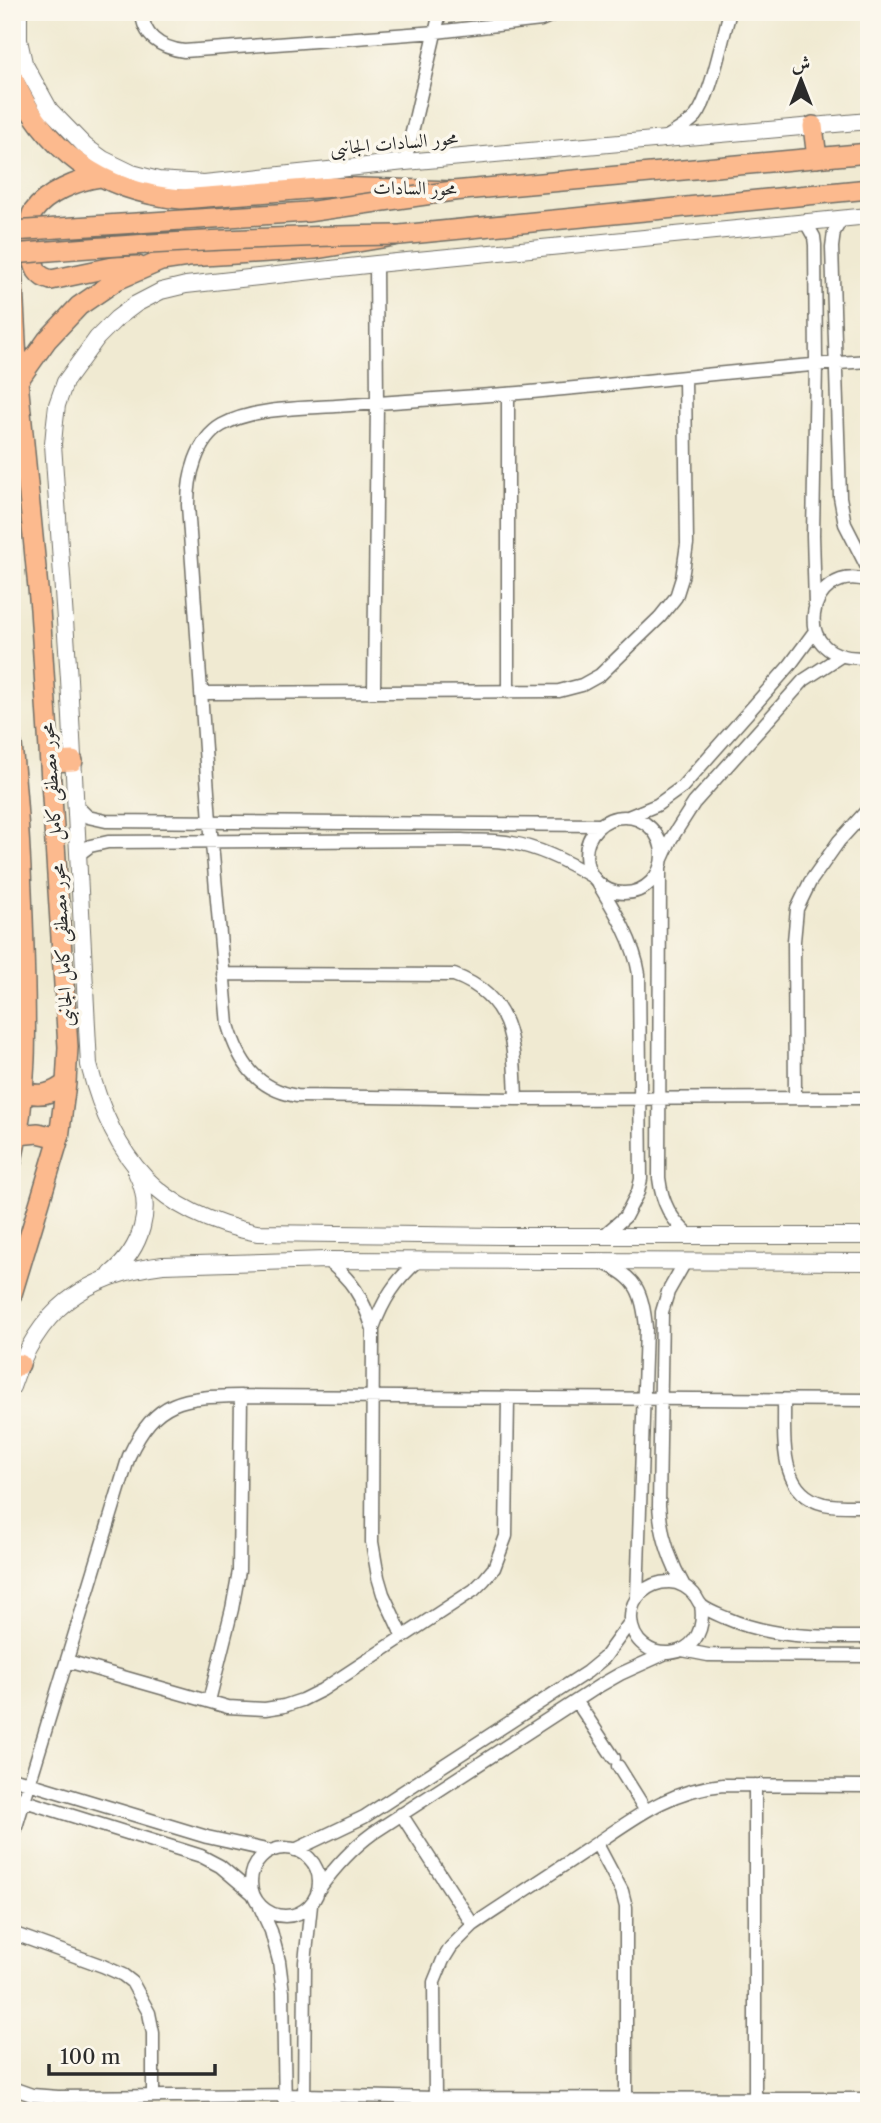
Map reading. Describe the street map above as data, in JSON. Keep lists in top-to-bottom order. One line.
{"streets":{"main road":["محور السادات","محور مصطفى كامل"],"street":["محور السادات الجانبى","محور مصطفى كامل الجانبى"]},"scale_bar":"100 m","north":"top"}
